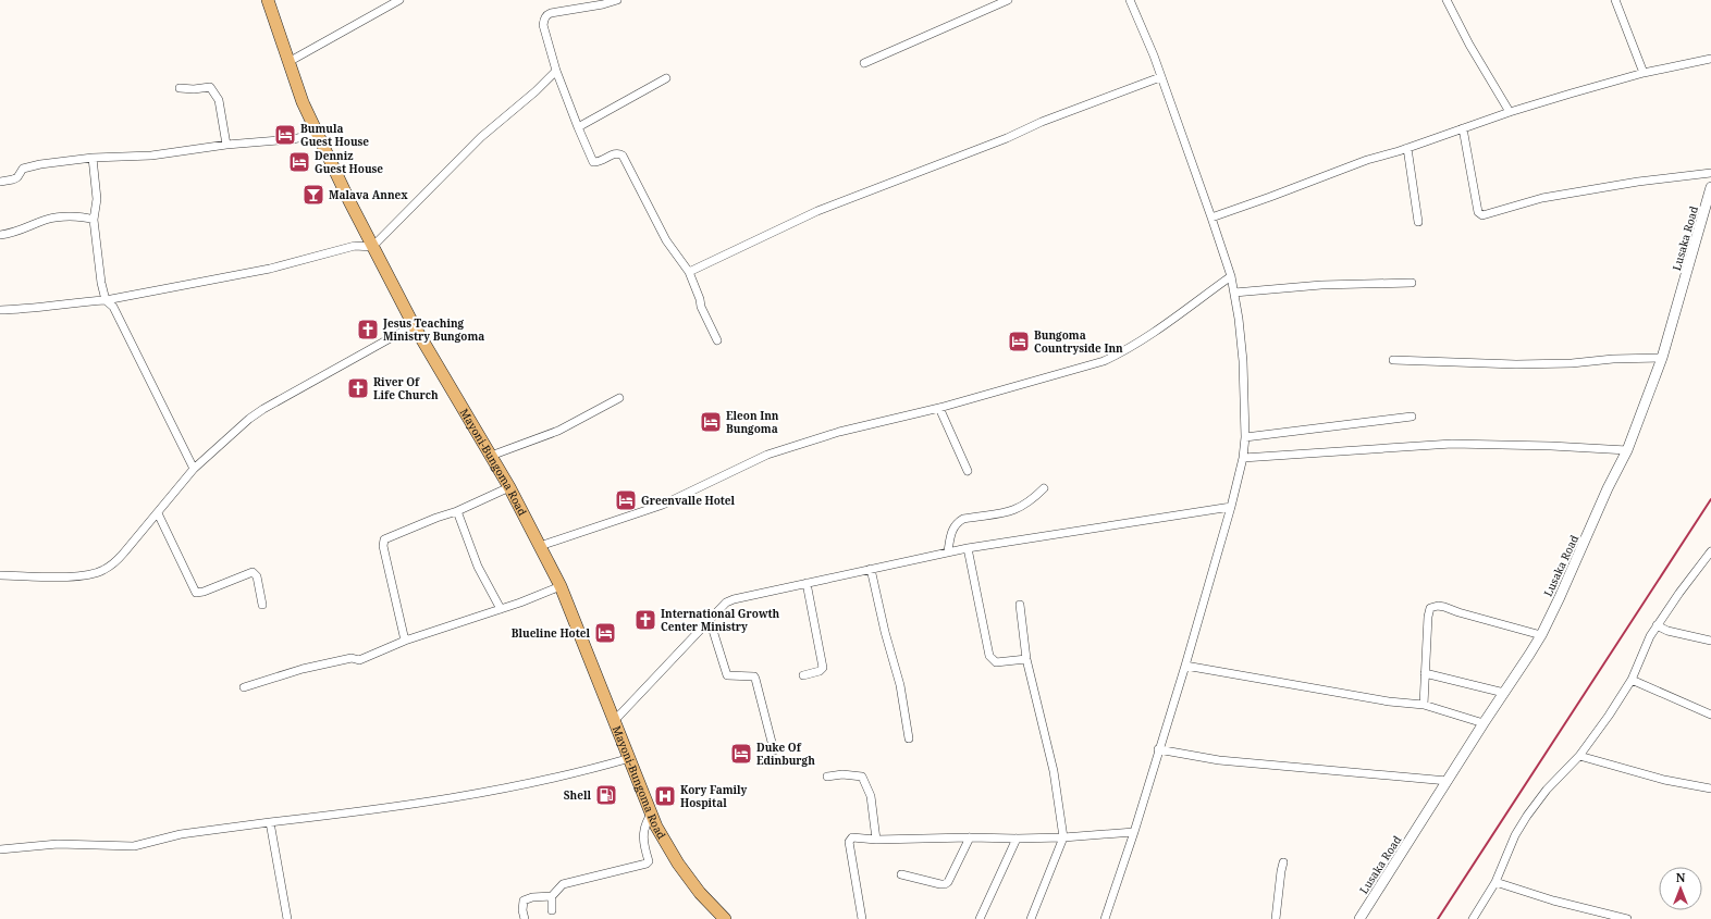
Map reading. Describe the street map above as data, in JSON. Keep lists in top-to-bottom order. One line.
{"streets":{"main road":["Mayoni-Bungoma Road"],"street":["Lusaka Road"]},"places":{"hotel":["Bumula Guest House","Denniz Guest House","Bungoma Countryside Inn","Eleon Inn Bungoma","Greenvalle Hotel","Blueline Hotel","Duke Of Edinburgh"],"bar":["Malava Annex"],"church":["Jesus Teaching Ministry Bungoma","River Of Life Church","International Growth Center Ministry"],"fuel station":["Shell"],"hospital":["Kory Family Hospital"]},"north":"top"}
